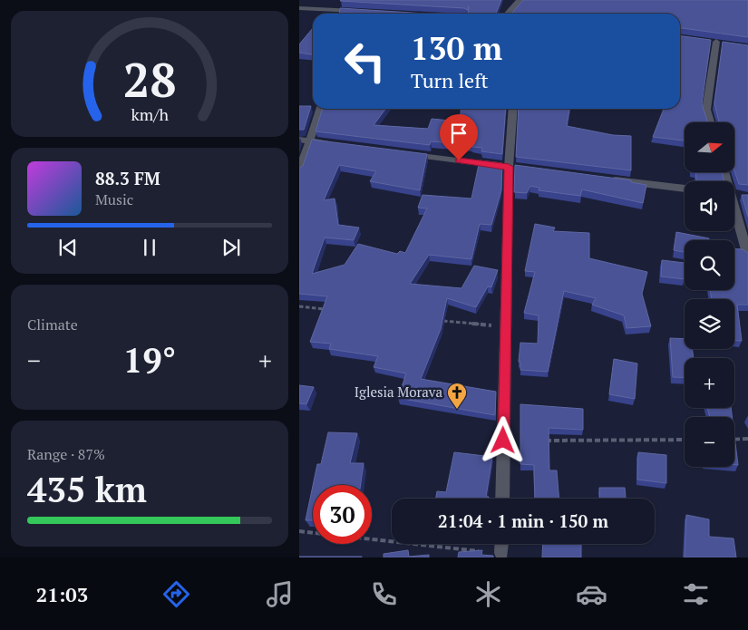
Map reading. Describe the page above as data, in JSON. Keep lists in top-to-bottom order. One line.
{"places":{"church":["Iglesia Morava"]},"north":"right","page":{"turn":["130 m","Turn left"],"map_buttons":["+","−"],"song":["88.3 FM","Music"],"tile":["Climate",["Range · 87%","435 km"]],"heat":["−","19°","+"],"limit":"30","trip":"21:04 · 1 min · 150 m","tabs":"21:03","gauge":["28","km/h"]}}
